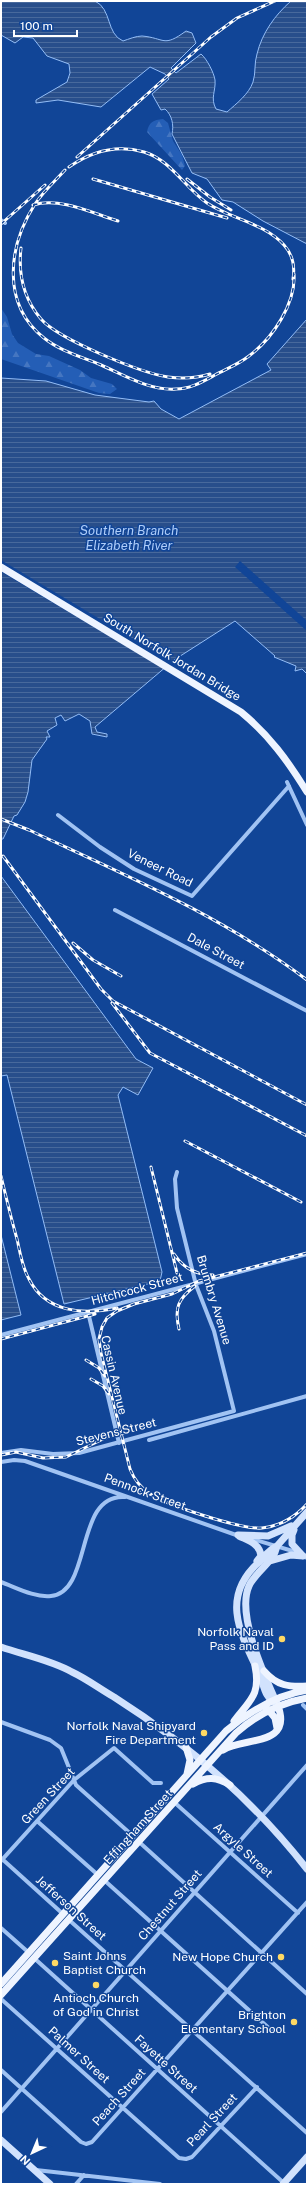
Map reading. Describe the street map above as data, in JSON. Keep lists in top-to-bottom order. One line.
{"streets":{"main road":["South Norfolk Jordan Bridge","Effingham Street"],"street":["Veneer Road","Dale Street","Hitchcock Street","Brumbry Avenue","Cassin Avenue","Stevens Street","Pennock Street","Green Street","Argyle Street","Chestnut Street","Jefferson Street","Palmer Street","Fayette Street","Peach Street","Pearl Street"]},"crossings":[["Hitchcock Street","Brumbry Avenue"],["Hitchcock Street","Cassin Avenue"],["Brumbry Avenue","Stevens Street"],["Cassin Avenue","Stevens Street"],["Green Street","Jefferson Street"],["Effingham Street","Argyle Street"],["Effingham Street","Jefferson Street"],["Effingham Street","Fayette Street"],["Argyle Street","Chestnut Street"],["Argyle Street","Peach Street"],["Chestnut Street","Jefferson Street"],["Chestnut Street","Palmer Street"],["Chestnut Street","Fayette Street"],["Chestnut Street","Peach Street"],["Jefferson Street","Peach Street"],["Jefferson Street","Pearl Street"],["Palmer Street","Peach Street"],["Palmer Street","Pearl Street"],["Fayette Street","Peach Street"],["Fayette Street","Pearl Street"]],"water":["Southern Branch Elizabeth River"],"places":["Norfolk Naval Pass and ID","Norfolk Naval Shipyard Fire Department","New Hope Church","Saint Johns Baptist Church","Antioch Church of God in Christ","Brighton Elementary School"],"scale_bar":"100 m","north":"bottom left"}
